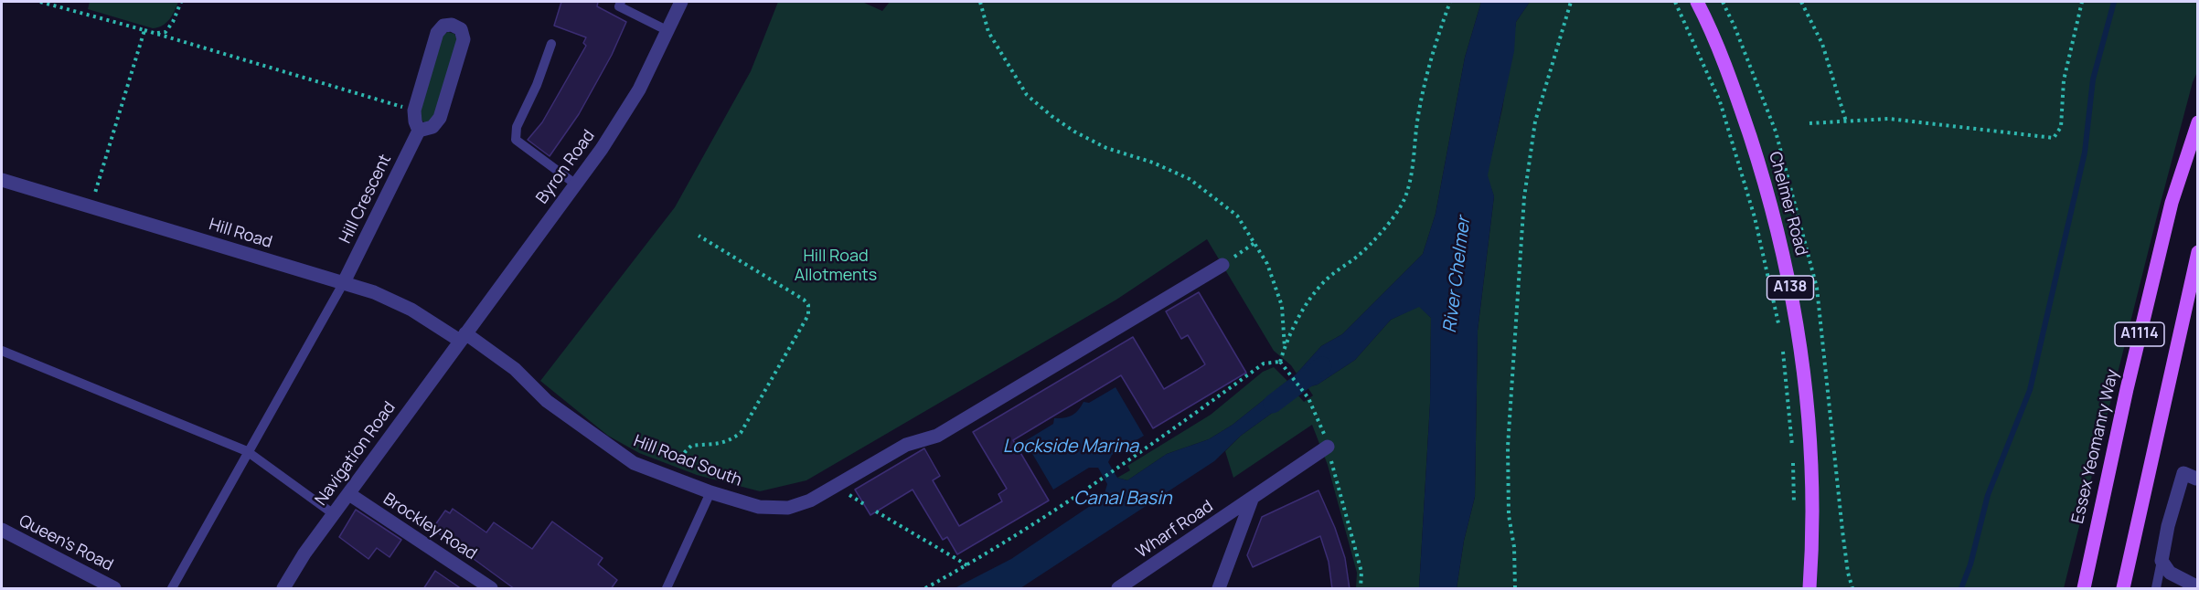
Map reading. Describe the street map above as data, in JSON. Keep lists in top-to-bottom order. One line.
{"streets":{"main road":["Chelmer Road","A138","A1114","Essex Yeomanry Way"],"street":["Byron Road","Hill Crescent","Hill Road","Navigation Road","Hill Road South","Brockley Road","Wharf Road","Queen's Road"]},"crossings":[["Byron Road","Hill Road"],["Byron Road","Navigation Road"],["Byron Road","Hill Road South"],["Hill Crescent","Hill Road"],["Hill Road","Navigation Road"],["Hill Road","Hill Road South"],["Navigation Road","Hill Road South"],["Navigation Road","Brockley Road"]],"water":["River Chelmer","Lockside Marina","Canal Basin"],"parks":["Hill Road Allotments"]}
